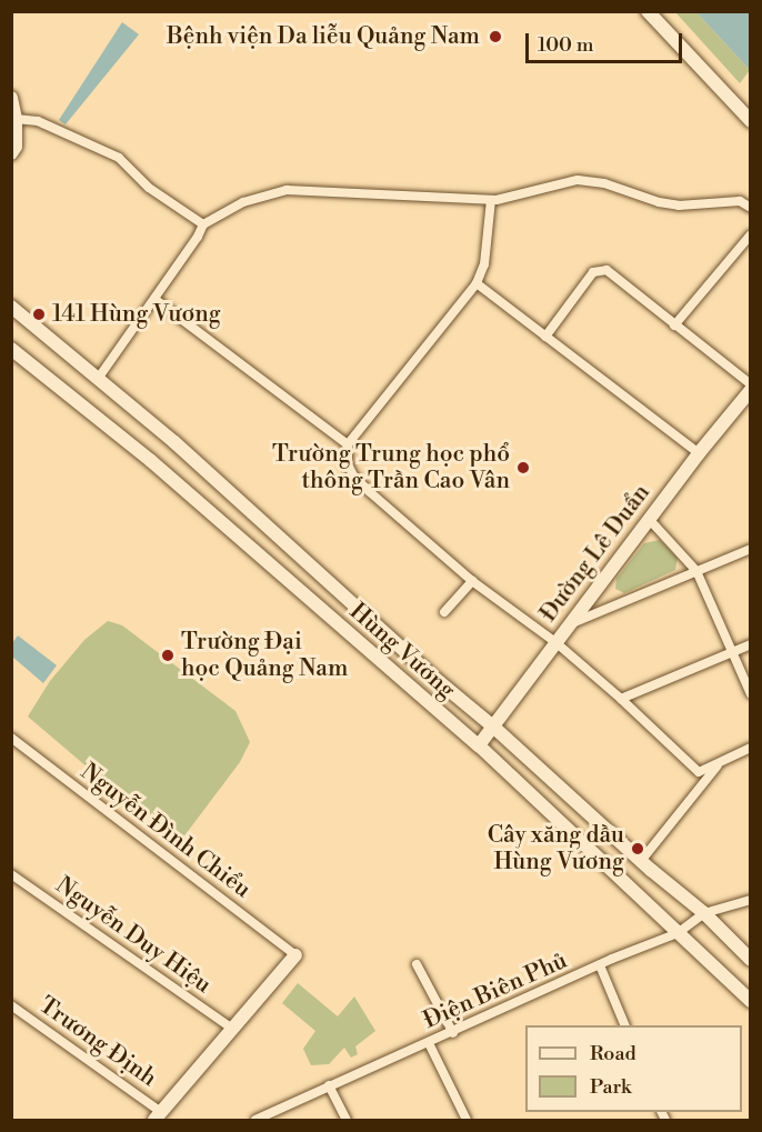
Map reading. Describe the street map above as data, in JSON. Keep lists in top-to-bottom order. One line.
{"streets":{"main road":["Đường Lê Duẩn","Hùng Vương"],"street":["Nguyễn Đình Chiểu","Nguyễn Duy Hiệu","Điện Biên Phủ","Trương Định"]},"crossings":[["Đường Lê Duẩn","Hùng Vương"],["Hùng Vương","Điện Biên Phủ"]],"places":["Bệnh viện Da liễu Quảng Nam","141 Hùng Vương","Trường Trung học phổ thông Trần Cao Vân","Trường Đại học Quảng Nam","Cây xăng dầu Hùng Vương"],"legend":["Road","Park"],"scale_bar":"100 m"}
